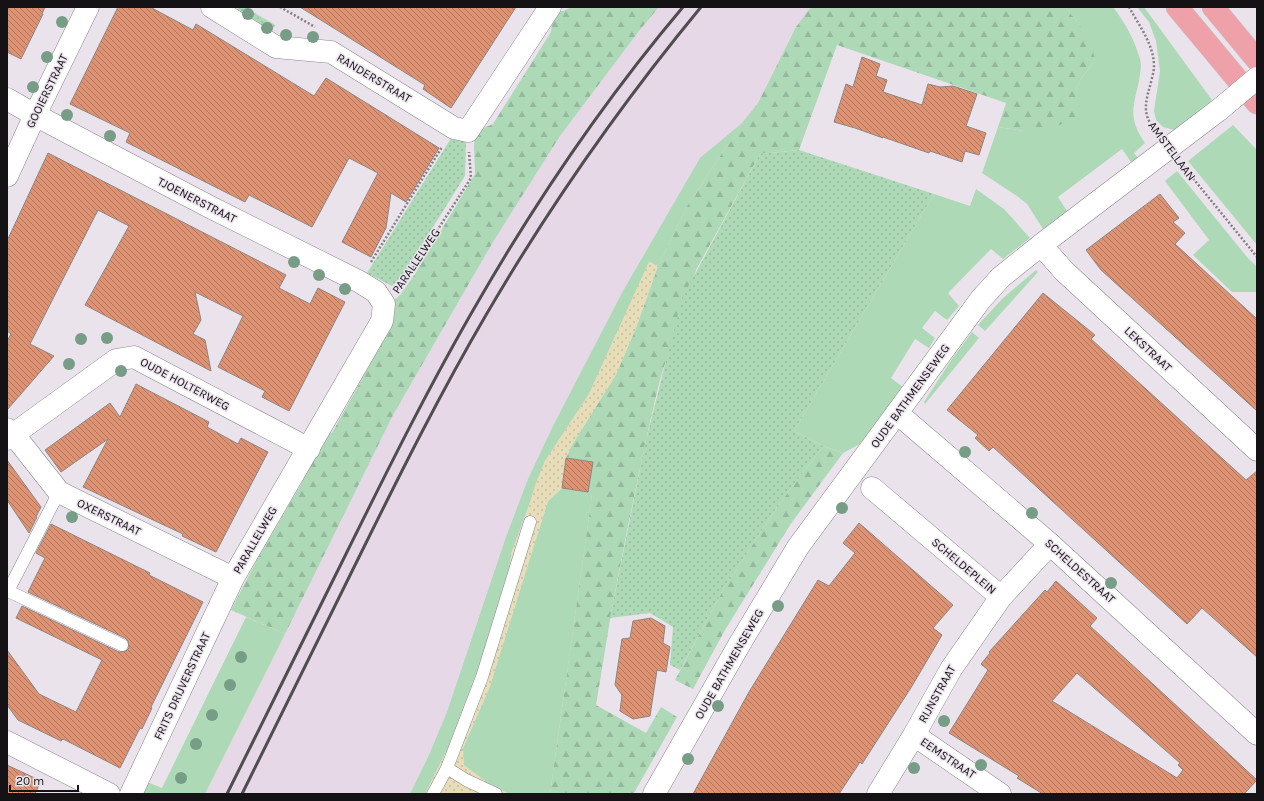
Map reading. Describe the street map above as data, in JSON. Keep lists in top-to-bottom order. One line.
{"streets":{"street":["RANDERSTRAAT","GOOIERSTRAAT","TJOENERSTRAAT","PARALLELWEG","LEKSTRAAT","OUDE HOLTERWEG","OUDE BATHMENSEWEG","OXERSTRAAT","SCHELDEPLEIN","SCHELDESTRAAT","FRITS DRIJVERSTRAAT","RIJNSTRAAT","EEMSTRAAT"],"path":["AMSTELLAAN"]},"crossings":[["RANDERSTRAAT","PARALLELWEG"],["GOOIERSTRAAT","TJOENERSTRAAT"],["AMSTELLAAN","OUDE BATHMENSEWEG"],["TJOENERSTRAAT","PARALLELWEG"],["PARALLELWEG","OUDE HOLTERWEG"],["PARALLELWEG","OXERSTRAAT"],["PARALLELWEG","FRITS DRIJVERSTRAAT"],["LEKSTRAAT","OUDE BATHMENSEWEG"],["OUDE HOLTERWEG","OXERSTRAAT"],["OUDE BATHMENSEWEG","SCHELDESTRAAT"],["OXERSTRAAT","FRITS DRIJVERSTRAAT"],["SCHELDEPLEIN","SCHELDESTRAAT"],["SCHELDEPLEIN","RIJNSTRAAT"],["RIJNSTRAAT","EEMSTRAAT"]],"scale_bar":"20 m"}
